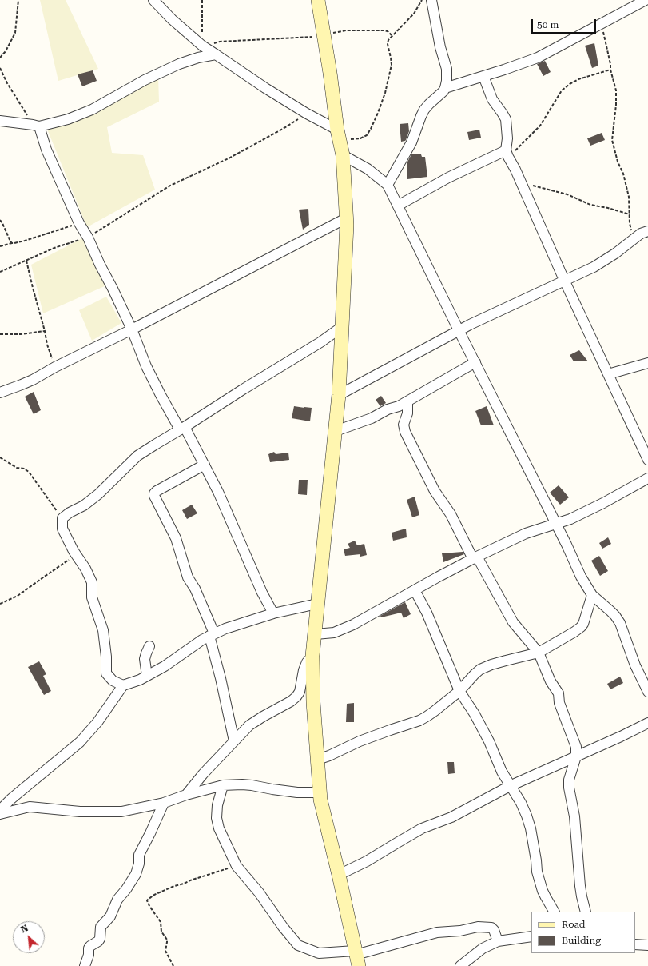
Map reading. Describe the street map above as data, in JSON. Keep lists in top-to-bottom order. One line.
{"legend":["Road","Building"],"scale_bar":"50 m","north":"top left"}
